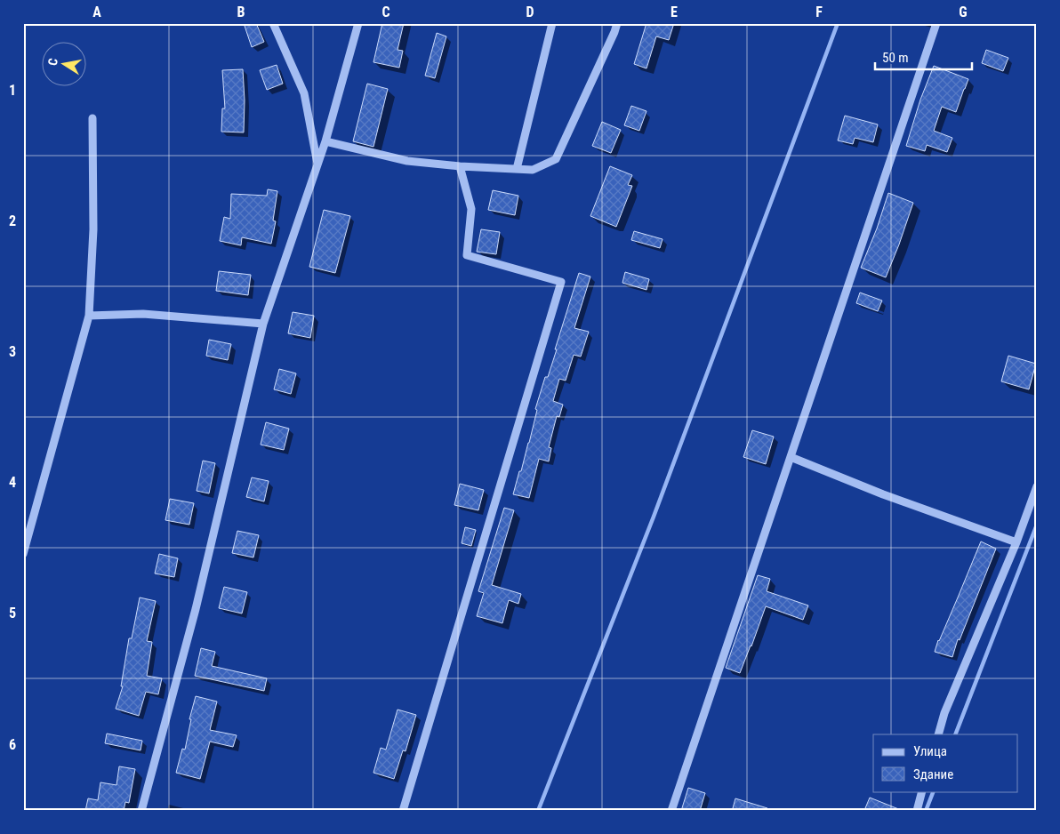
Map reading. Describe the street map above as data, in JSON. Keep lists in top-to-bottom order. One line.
{"legend":["Улица","Здание"],"scale_bar":"50 m","north":"left","grid":{"columns":["A","B","C","D","E","F","G"],"rows":["1","2","3","4","5","6"]}}
